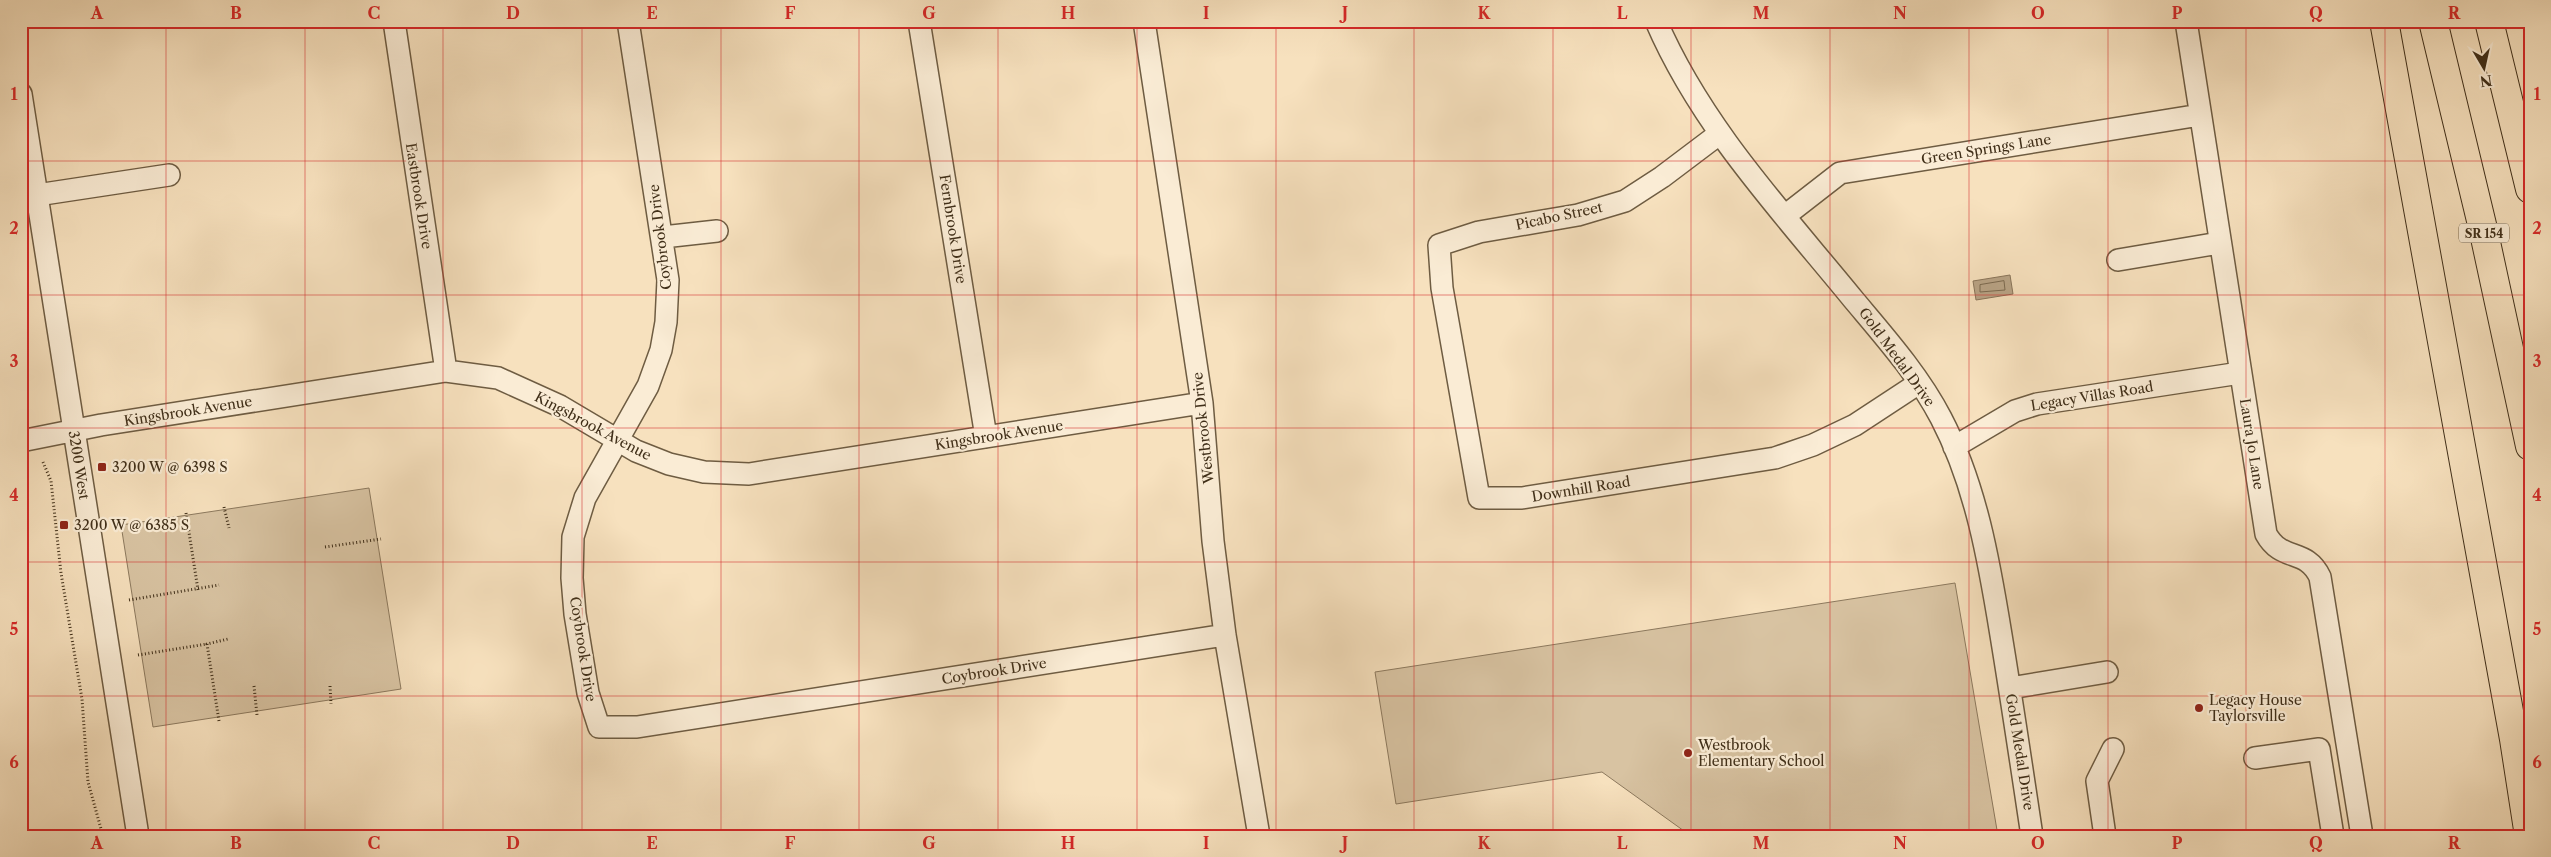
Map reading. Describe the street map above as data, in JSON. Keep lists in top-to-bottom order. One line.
{"streets":{"highway":["SR 154"],"street":["Green Springs Lane","Eastbrook Drive","Picabo Street","Fernbrook Drive","Coybrook Drive","Gold Medal Drive","Legacy Villas Road","Kingsbrook Avenue","Westbrook Drive","Laura Jo Lane","3200 West","Downhill Road"]},"crossings":[["Green Springs Lane","Gold Medal Drive"],["Green Springs Lane","Laura Jo Lane"],["Eastbrook Drive","Kingsbrook Avenue"],["Picabo Street","Gold Medal Drive"],["Picabo Street","Downhill Road"],["Fernbrook Drive","Kingsbrook Avenue"],["Coybrook Drive","Kingsbrook Avenue"],["Coybrook Drive","Westbrook Drive"],["Gold Medal Drive","Legacy Villas Road"],["Gold Medal Drive","Downhill Road"],["Legacy Villas Road","Laura Jo Lane"],["Kingsbrook Avenue","Westbrook Drive"],["Kingsbrook Avenue","3200 West"]],"places":{"transit":["3200 W @ 6398 S","3200 W @ 6385 S"],"other":["Legacy House Taylorsville","Westbrook Elementary School"]},"north":"bottom","grid":{"columns":["A","B","C","D","E","F","G","H","I","J","K","L","M","N","O","P","Q","R"],"rows":["1","2","3","4","5","6"]}}
